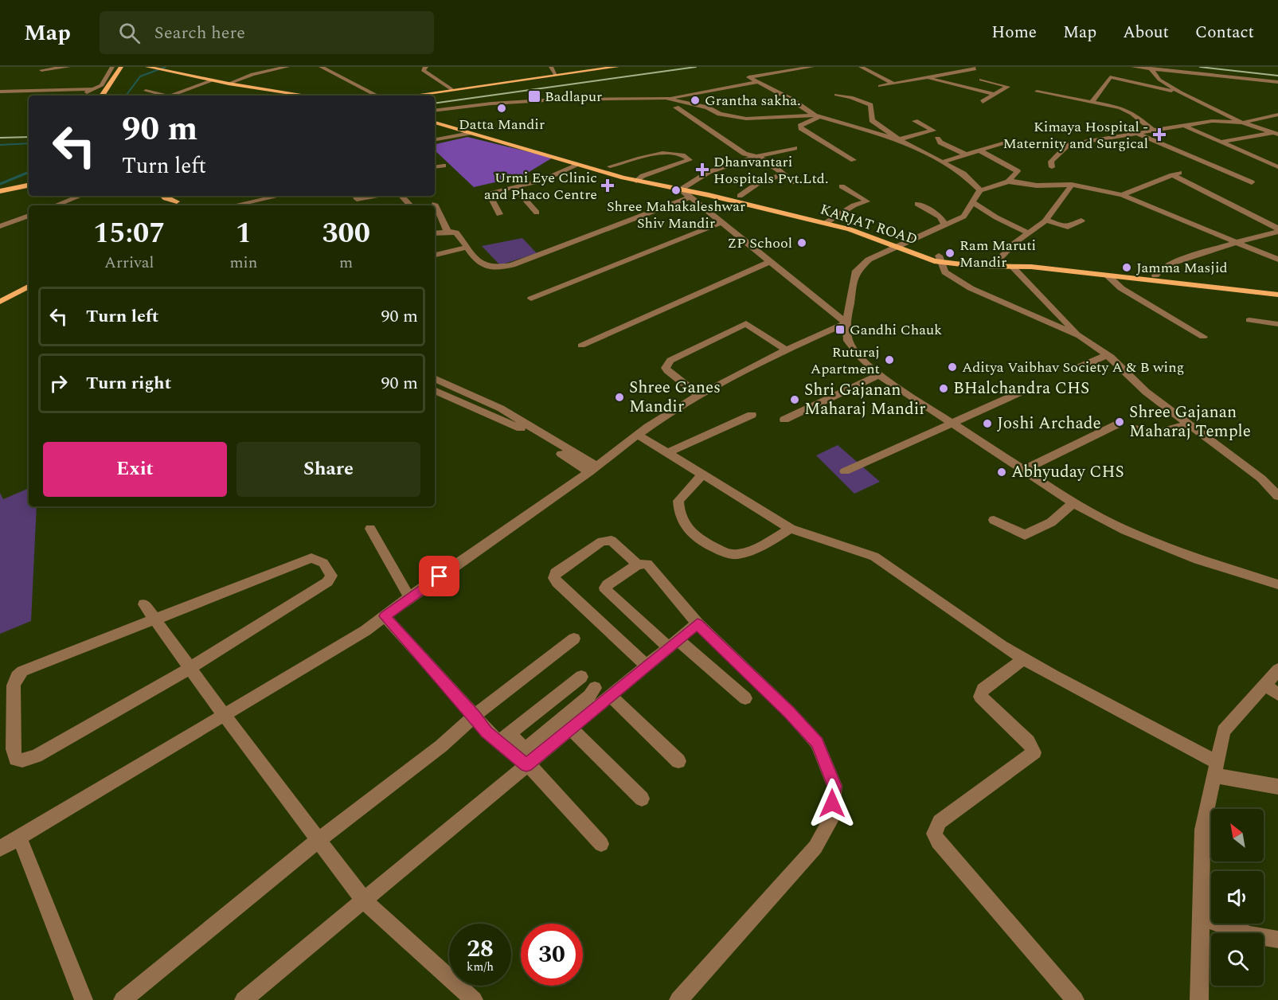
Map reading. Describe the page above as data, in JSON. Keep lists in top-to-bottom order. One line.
{"streets":{"main road":["KARJAT ROAD"]},"places":{"transit":["Badlapur","Gandhi Chauk"],"other":["Grantha sakha.","Datta Mandir","Shree Mahakaleshwar Shiv Mandir","ZP School","Ram Maruti Mandir","Jamma Masjid","Ruturaj Apartment","Aditya Vaibhav Society A & B wing","BHalchandra CHS","Shree Ganes Mandir","Shri Gajanan Maharaj Mandir","Shree Gajanan Maharaj Temple","Joshi Archade","Abhyuday CHS"],"health":["Kimaya Hospital - Maternity and Surgical","Dhanvantari Hospitals Pvt.Ltd.","Urmi Eye Clinic and Phaco Centre"]},"north":"top left","page":{"header":"Map","search":"Search here","nav":["Home","Map","About","Contact"],"turn":["90 m","Turn left"],"eta":["15:07","Arrival","1","min","300","m"],"list":[{"name":"Turn left","value":"90 m"},{"name":"Turn right","value":"90 m"}],"buttons":["Exit","Share"],"speed":"28 km/h","limit":"30"}}
